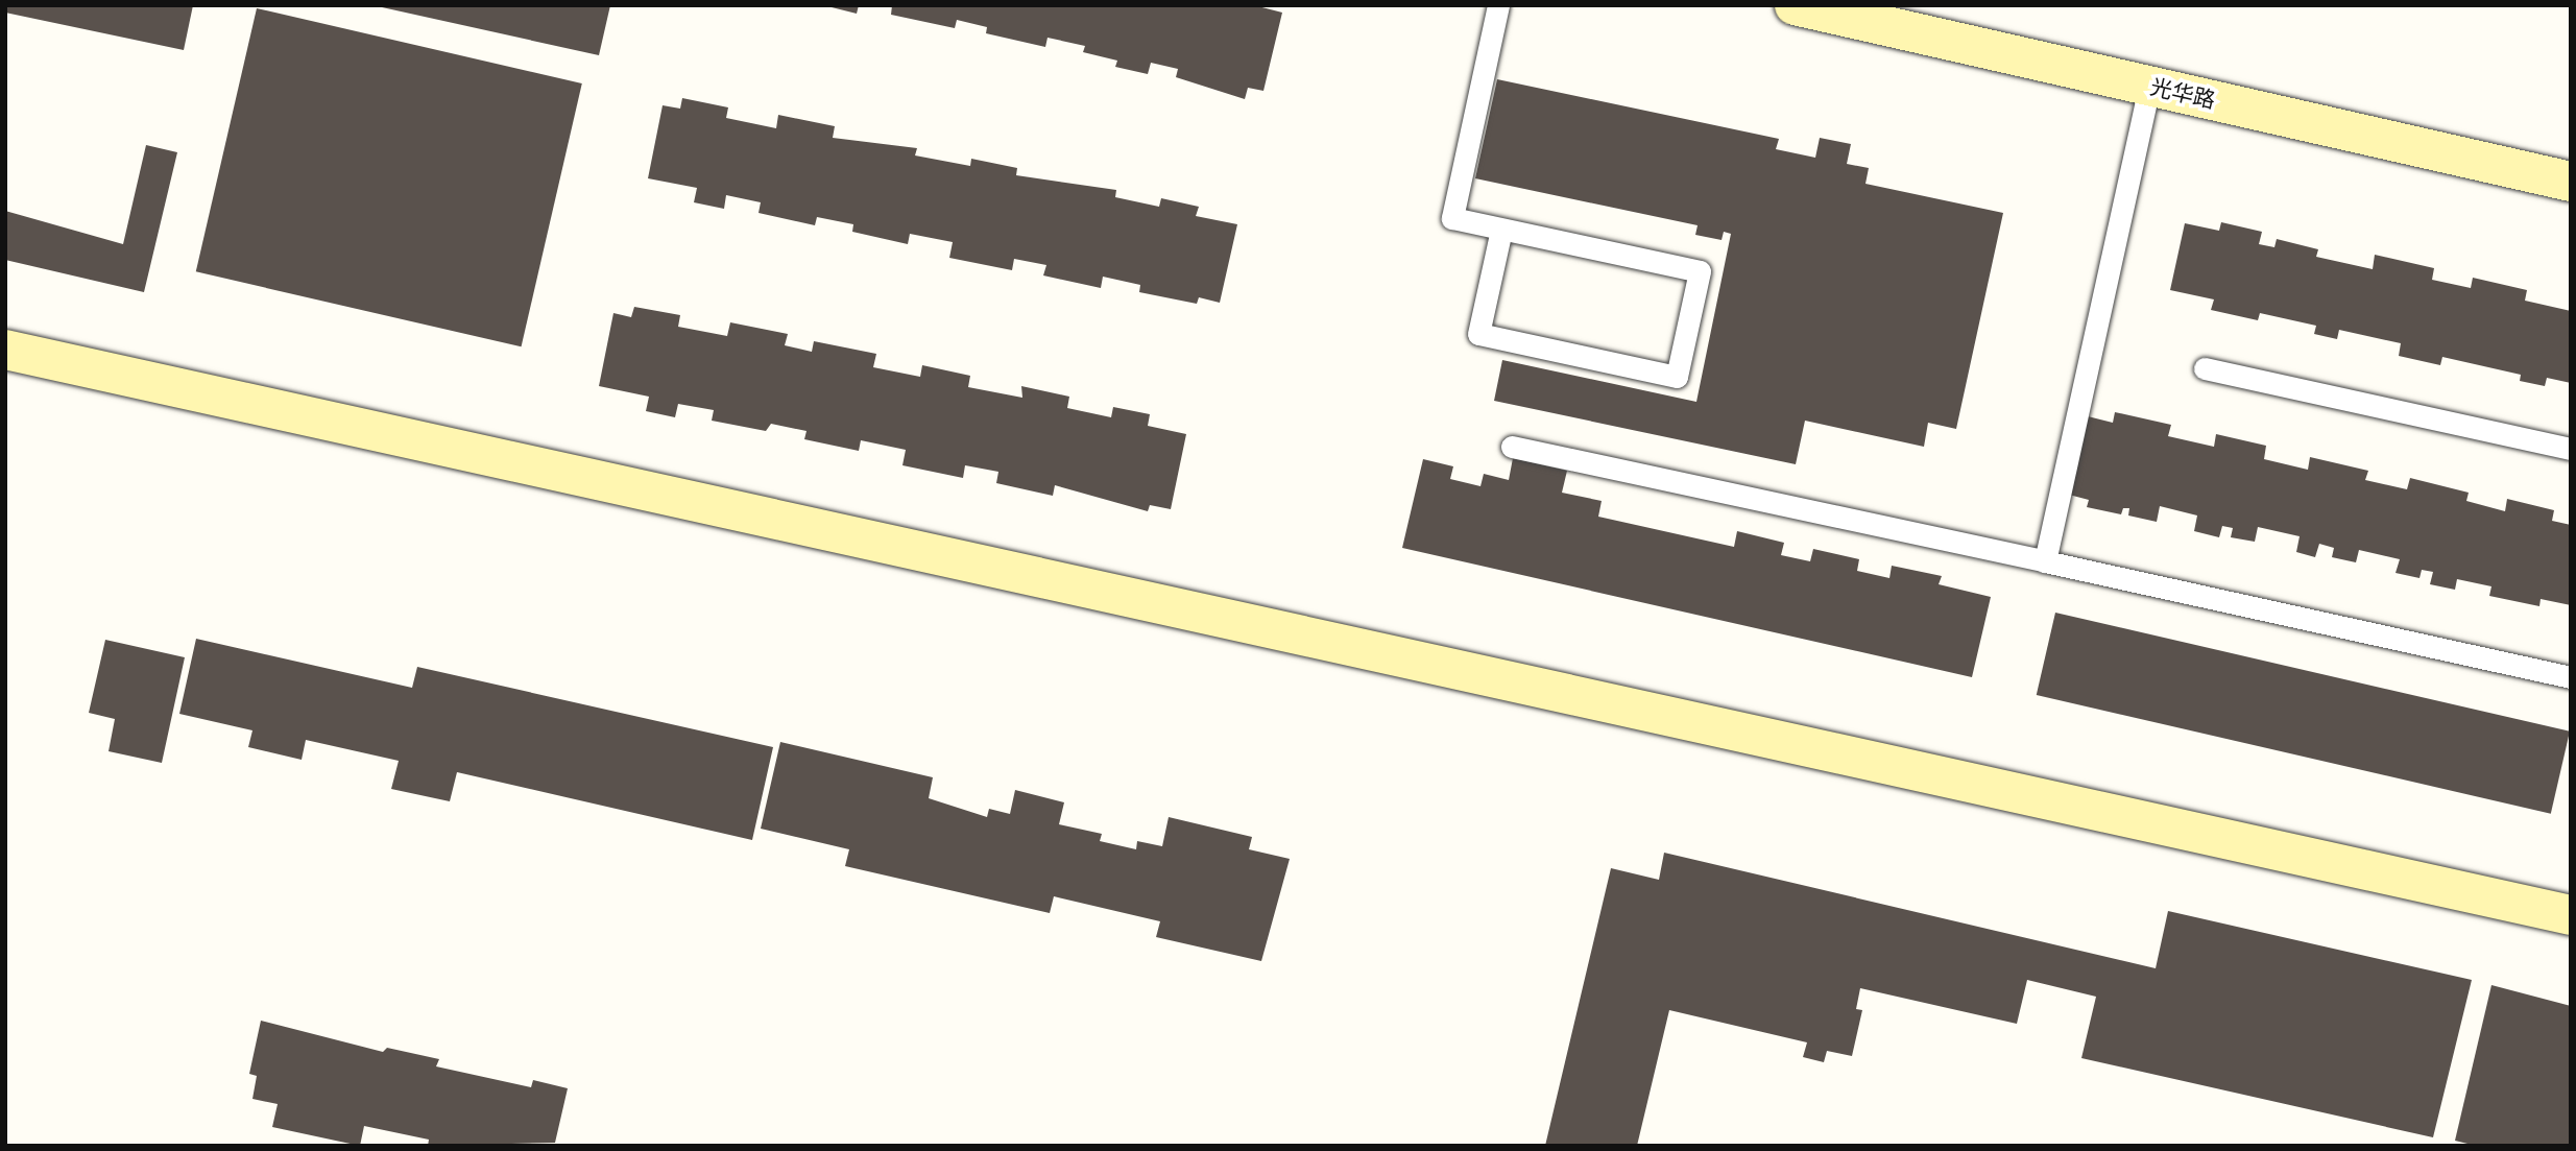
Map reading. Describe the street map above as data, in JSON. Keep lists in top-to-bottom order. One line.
{"streets":{"street":["光华路"]}}
